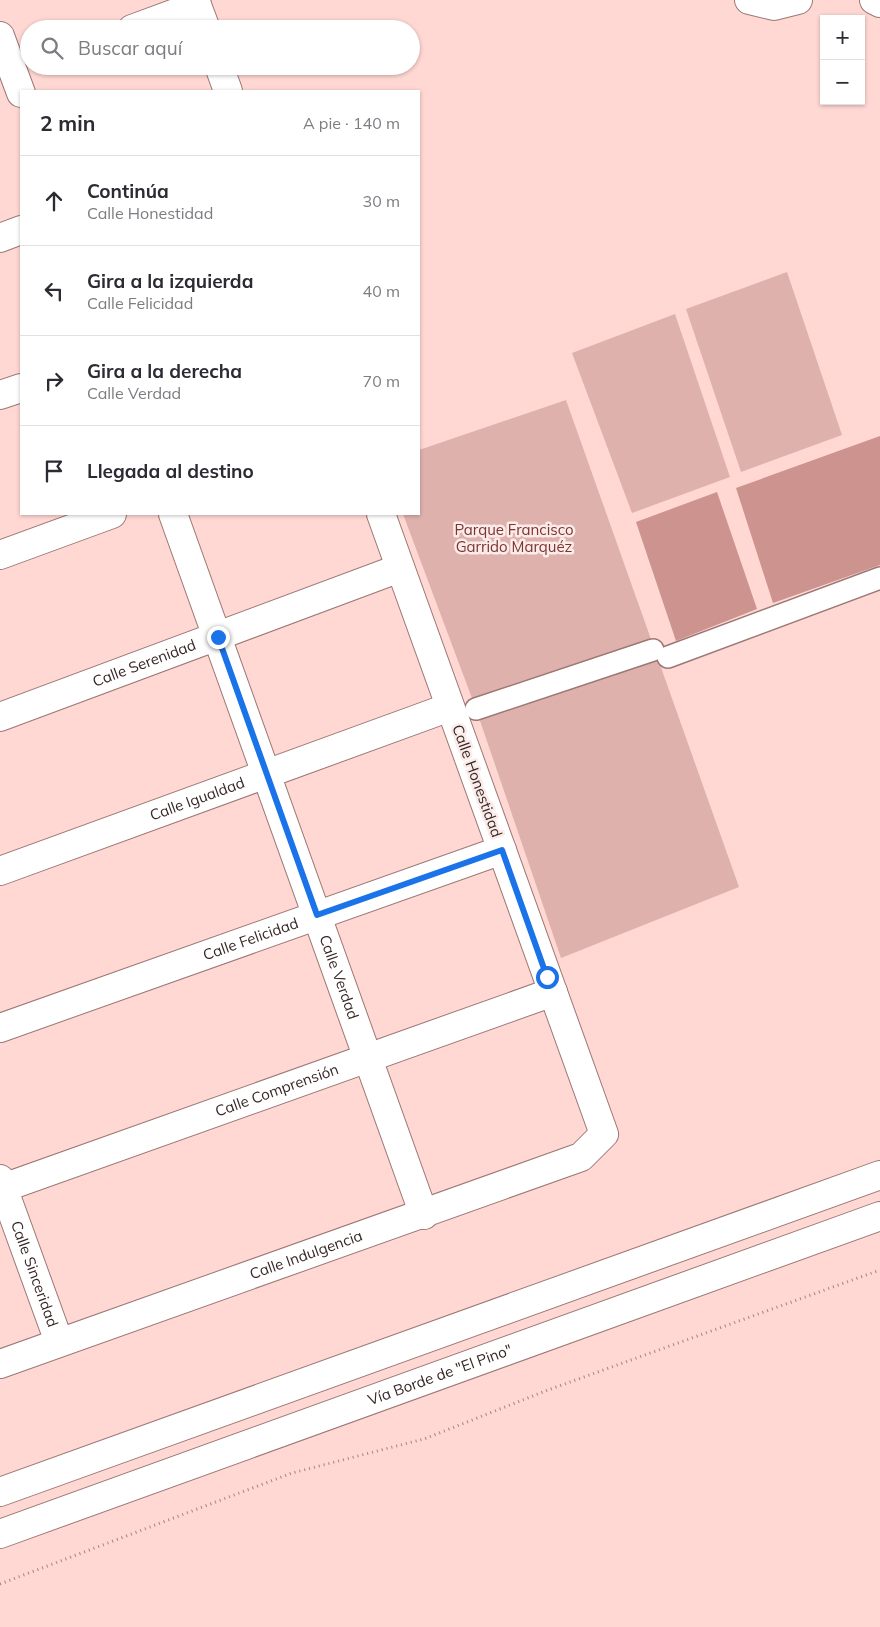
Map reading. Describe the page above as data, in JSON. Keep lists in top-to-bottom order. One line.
{"streets":{"street":["Calle Serenidad","Calle Honestidad","Calle Igualdad","Calle Felicidad","Calle Verdad","Calle Comprensión","Calle Indulgencia","Calle Sinceridad","Vía Borde de \"El Pino\""]},"crossings":[["Calle Serenidad","Calle Honestidad"],["Calle Serenidad","Calle Verdad"],["Calle Honestidad","Calle Igualdad"],["Calle Honestidad","Calle Felicidad"],["Calle Honestidad","Calle Comprensión"],["Calle Honestidad","Calle Indulgencia"],["Calle Igualdad","Calle Verdad"],["Calle Felicidad","Calle Verdad"],["Calle Verdad","Calle Comprensión"],["Calle Verdad","Calle Indulgencia"],["Calle Comprensión","Calle Sinceridad"],["Calle Indulgencia","Calle Sinceridad"]],"parks":["Parque Francisco Garrido Marquéz"],"page":{"map_buttons":["+","−"],"search":"Buscar aquí","heading":["2 min","A pie · 140 m"],"list":[["Continúa","Calle Honestidad","30 m"],["Gira a la izquierda","Calle Felicidad","40 m"],["Gira a la derecha","Calle Verdad","70 m"],"Llegada al destino"]}}
